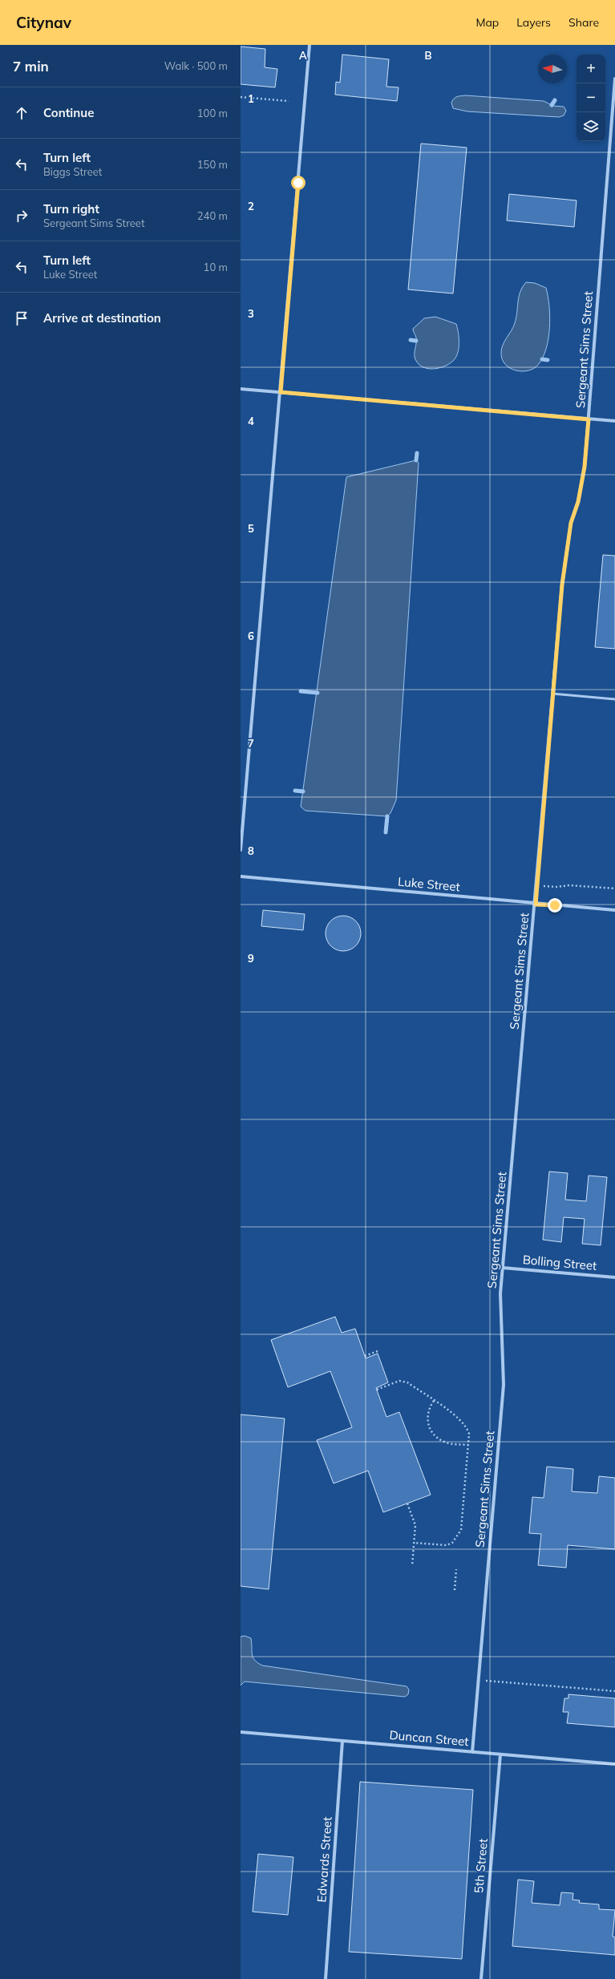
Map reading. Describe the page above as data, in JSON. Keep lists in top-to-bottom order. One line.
{"streets":{"street":["Sergeant Sims Street","Luke Street","Bolling Street","Duncan Street","Edwards Street","5th Street"]},"crossings":[["Sergeant Sims Street","Luke Street"],["Sergeant Sims Street","Bolling Street"],["Sergeant Sims Street","Duncan Street"],["Duncan Street","Edwards Street"],["Duncan Street","5th Street"]],"north":"left","page":{"header":"Citynav","nav":["Map","Layers","Share"],"heading":["7 min","Walk · 500 m"],"map_buttons":["+","−"],"list":[["Continue","100 m"],["Turn left","Biggs Street","150 m"],["Turn right","Sergeant Sims Street","240 m"],["Turn left","Luke Street","10 m"],"Arrive at destination"]},"grid":{"columns":["A","B"],"rows":["1","2","3","4","5","6","7","8","9"]}}
